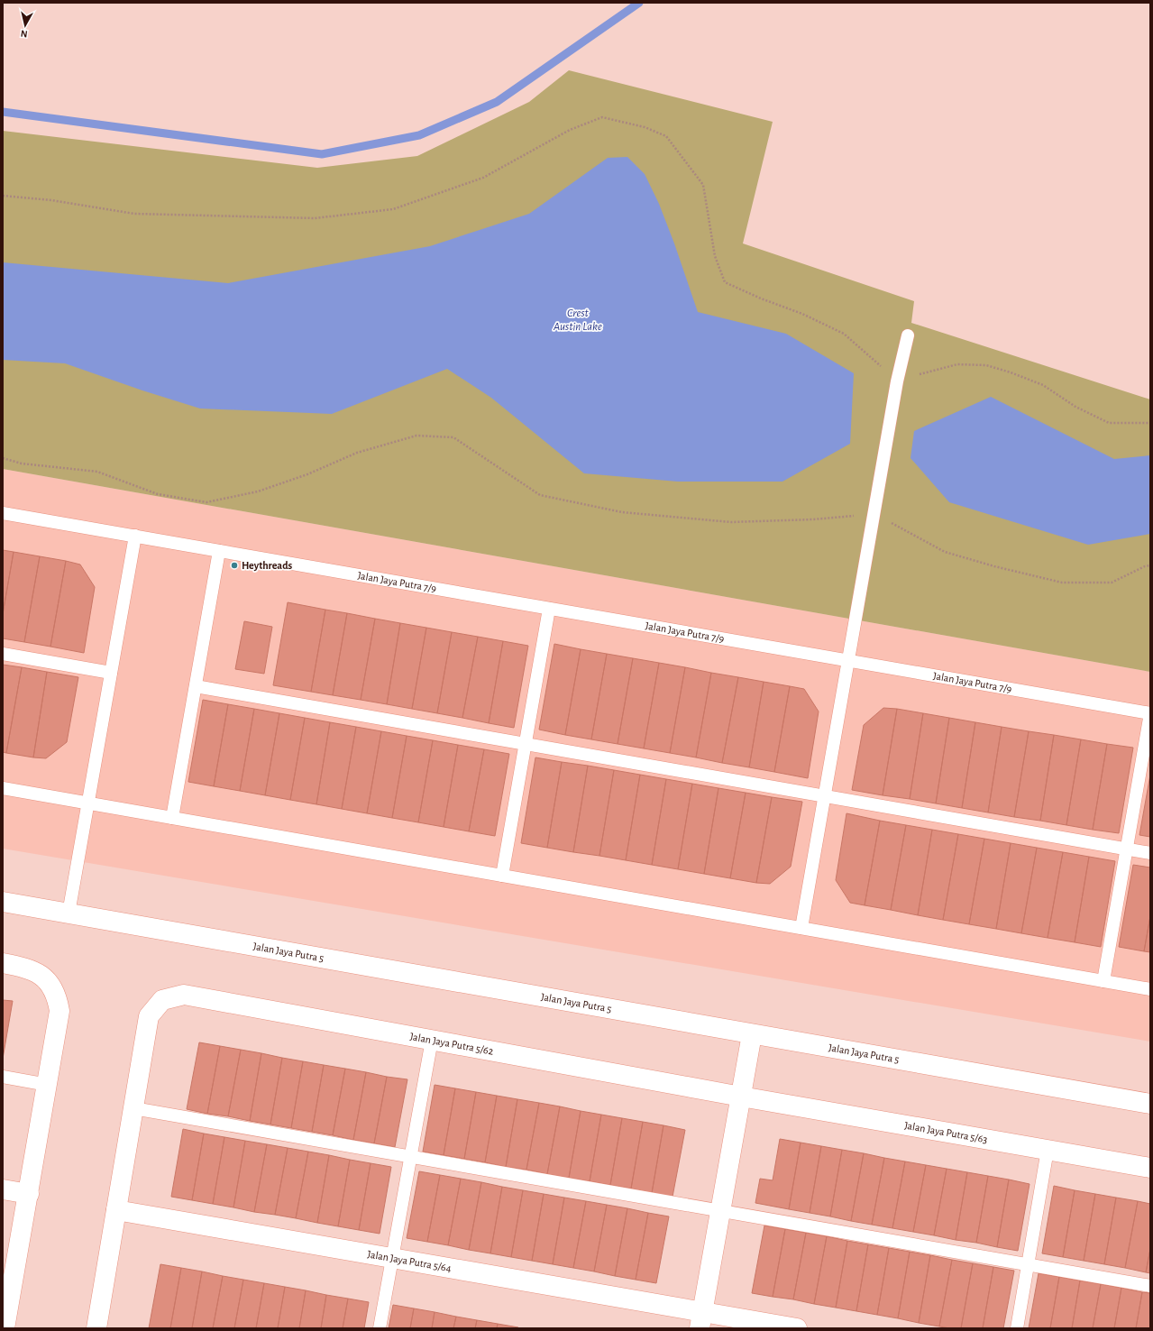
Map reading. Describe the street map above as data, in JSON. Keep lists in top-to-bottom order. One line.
{"streets":{"street":["Jalan Jaya Putra 5","Jalan Jaya Putra 5/62","Jalan Jaya Putra 5/63","Jalan Jaya Putra 5/64"],"lane":["Jalan Jaya Putra 7/9"]},"crossings":[["Jalan Jaya Putra 5/62","Jalan Jaya Putra 5/63"]],"water":["Crest Austin Lake"],"places":["Heythreads"],"north":"bottom"}
